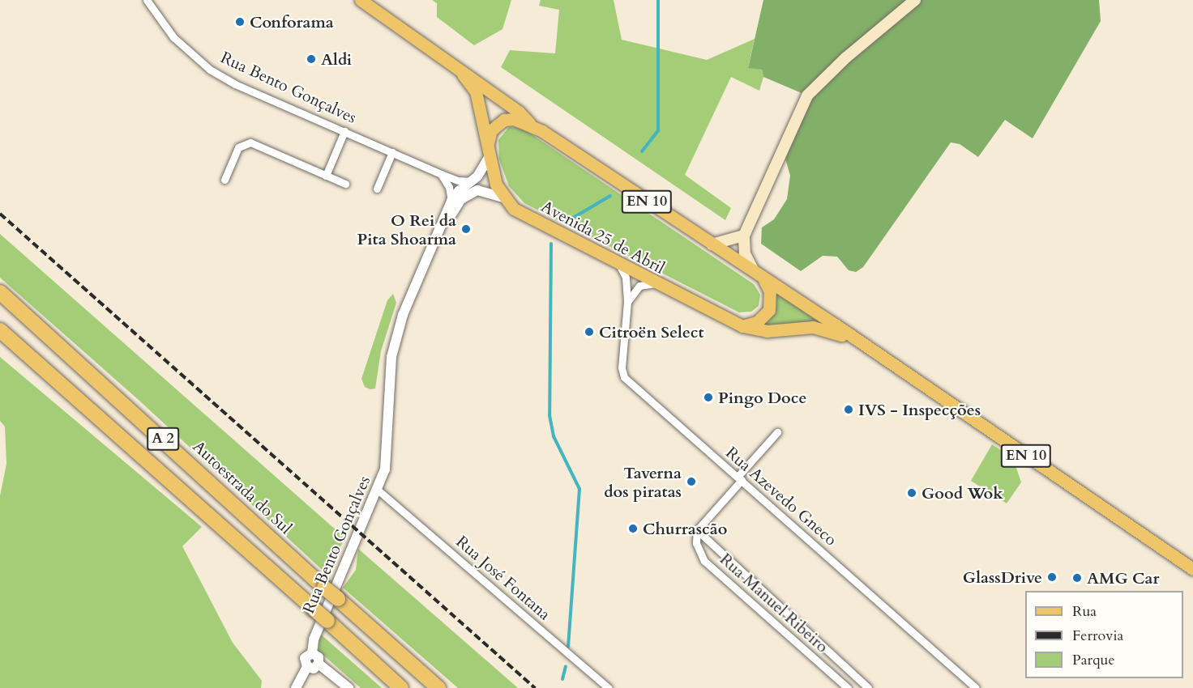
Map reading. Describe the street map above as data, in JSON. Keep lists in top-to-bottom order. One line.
{"streets":{"highway":["A 2","Autoestrada do Sul"],"main road":["EN 10","Avenida 25 de Abril"],"street":["Rua Bento Gonçalves","Rua Azevedo Gneco","Rua José Fontana","Rua Manuel Ribeiro"]},"crossings":[["Rua Bento Gonçalves","Rua José Fontana"],["Avenida 25 de Abril","Rua Azevedo Gneco"]],"places":["Conforama","Aldi","O Rei da Pita Shoarma","Citroën Select","Pingo Doce","IVS - Inspecções","Taverna dos piratas","Good Wok","Churrascão","GlassDrive","AMG Car"],"legend":["Rua","Ferrovia","Parque"]}
